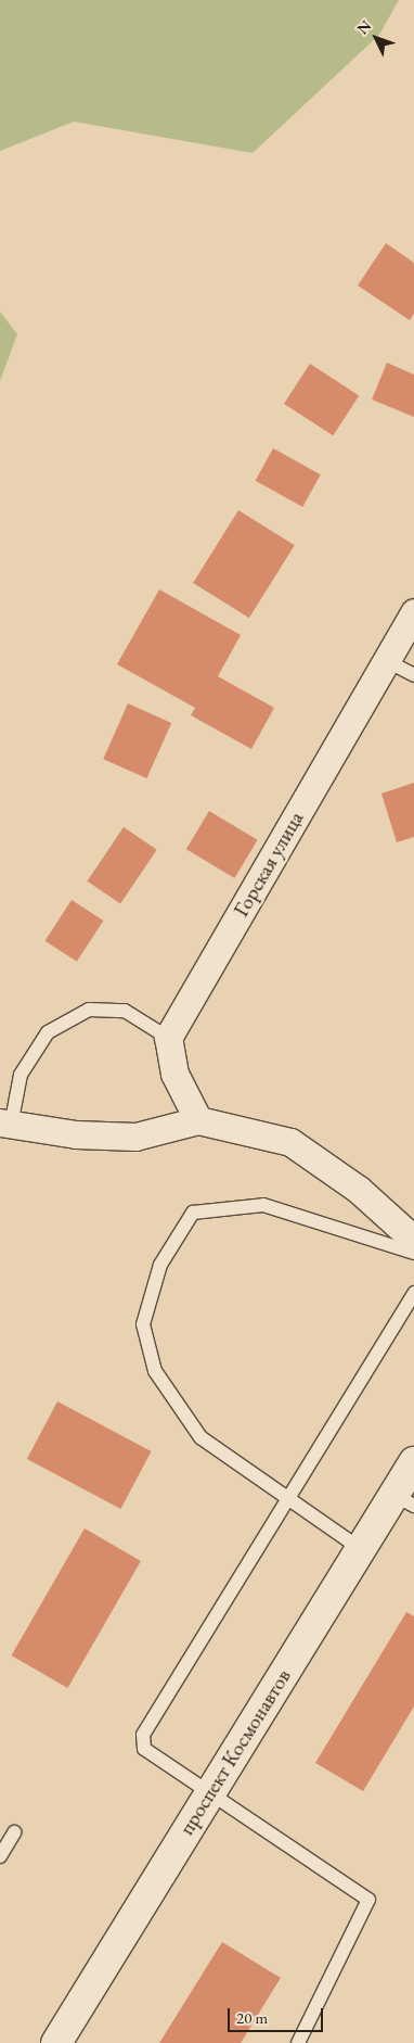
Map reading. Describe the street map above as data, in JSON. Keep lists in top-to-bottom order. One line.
{"streets":{"main road":["проспект Космонавтов"],"street":["Горская улица"]},"scale_bar":"20 m","north":"top left"}
